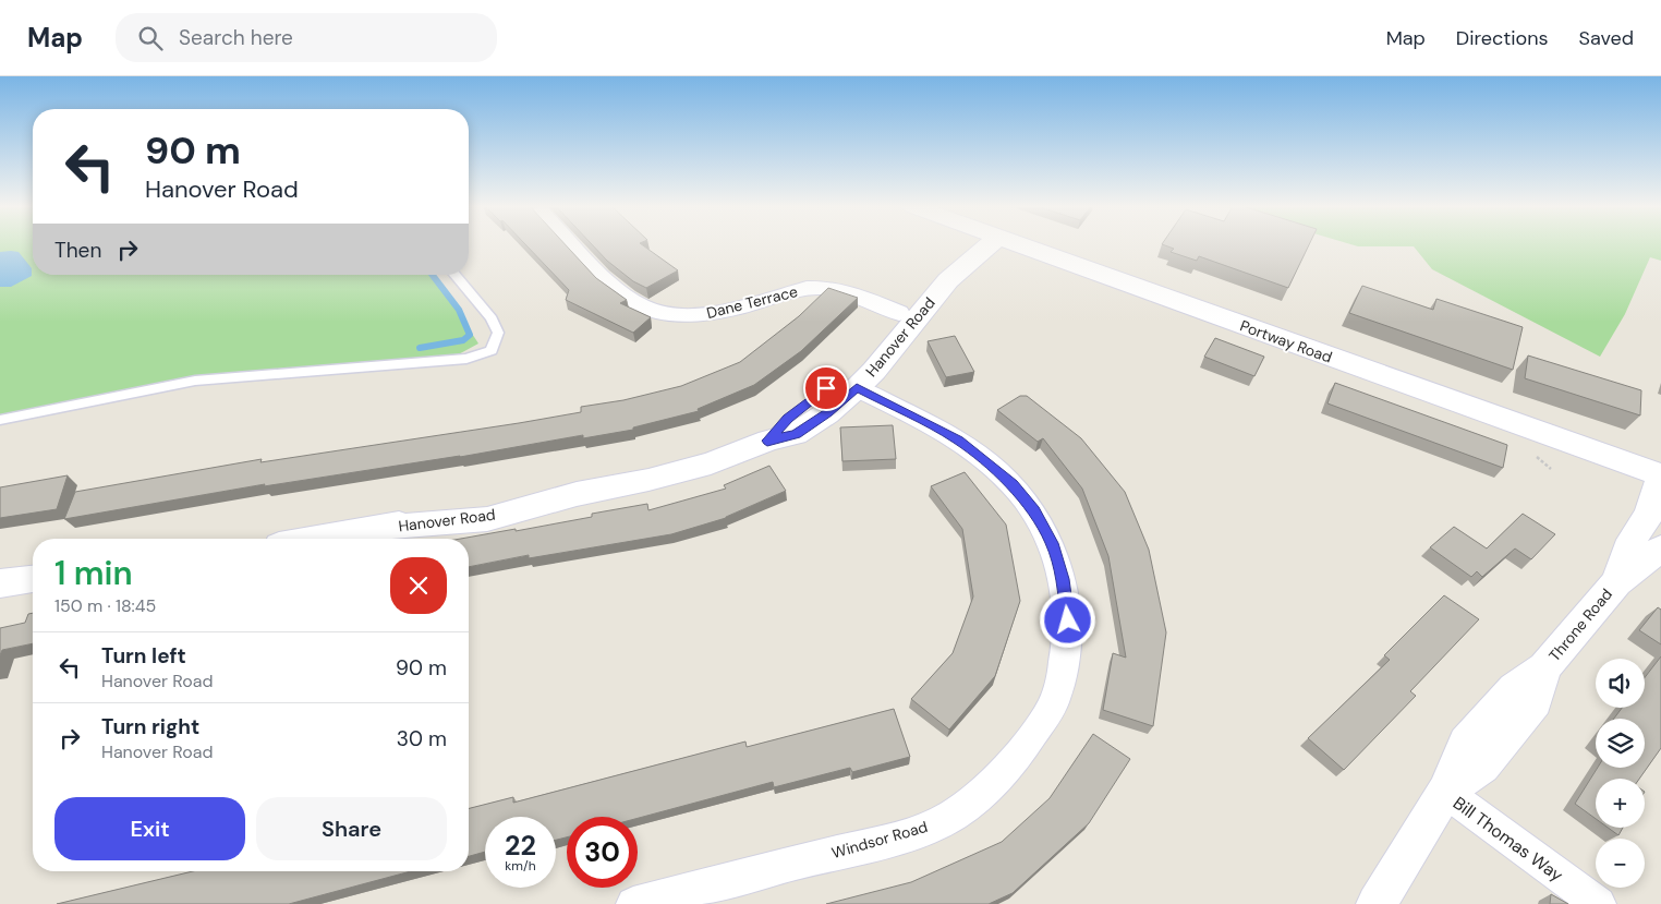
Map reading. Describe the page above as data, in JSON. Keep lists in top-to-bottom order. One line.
{"streets":{"street":["Dane Terrace","Hanover Road","Portway Road","Throne Road","Bill Thomas Way","Windsor Road"]},"crossings":[["Dane Terrace","Hanover Road"],["Hanover Road","Windsor Road"],["Portway Road","Throne Road"],["Throne Road","Bill Thomas Way"]],"page":{"header":"Map","search":"Search here","nav":["Map","Directions","Saved"],"turn":["90 m","Hanover Road"],"then":"Then","heading":["1 min","150 m · 18:45"],"list":[{"name":"Turn left","note":"Hanover Road","value":"90 m"},{"name":"Turn right","note":"Hanover Road","value":"30 m"}],"map_buttons":["+","−"],"buttons":["Exit","Share"],"speed":"22 km/h","limit":"30"}}
